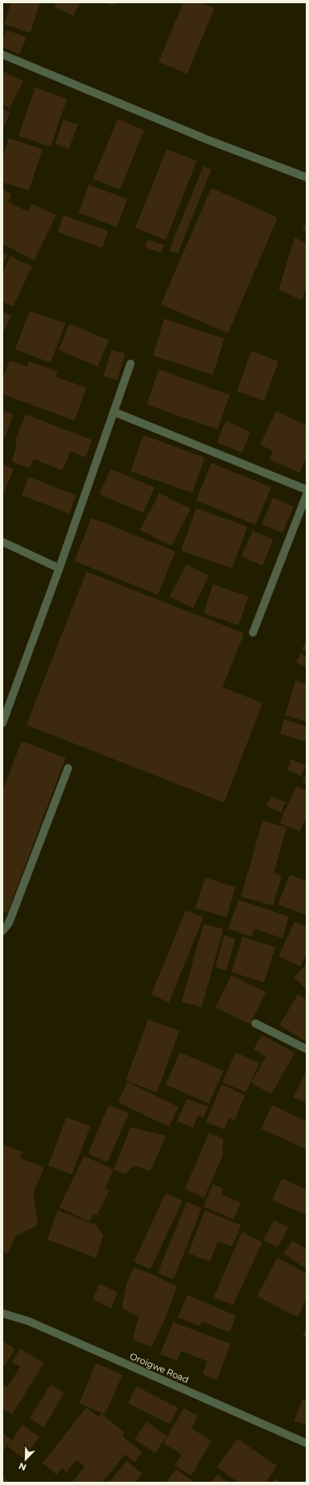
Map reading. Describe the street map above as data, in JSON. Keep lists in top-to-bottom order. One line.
{"streets":{"street":["Oroigwe Road"]},"north":"bottom left"}
